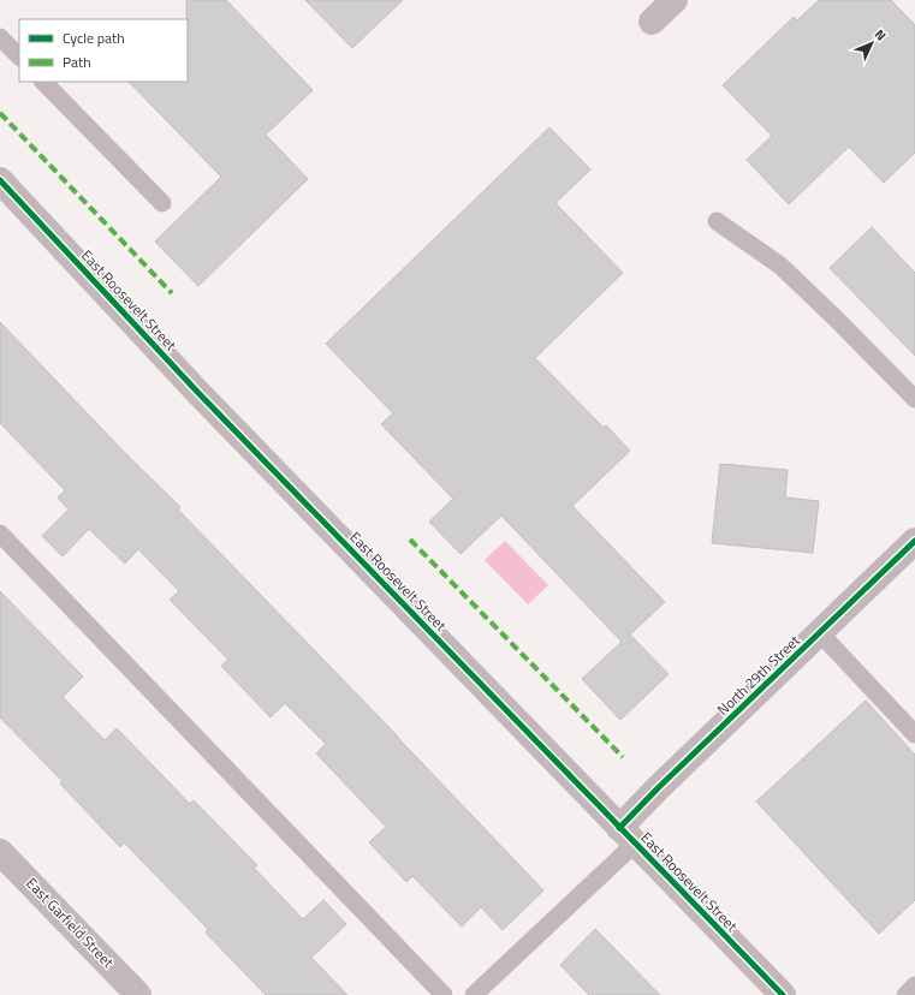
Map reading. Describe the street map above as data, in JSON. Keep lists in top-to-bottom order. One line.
{"streets":{"street":["East Roosevelt Street","North 29th Street","East Garfield Street"]},"crossings":[["East Roosevelt Street","North 29th Street"]],"legend":["Cycle path","Path"],"north":"top right"}
